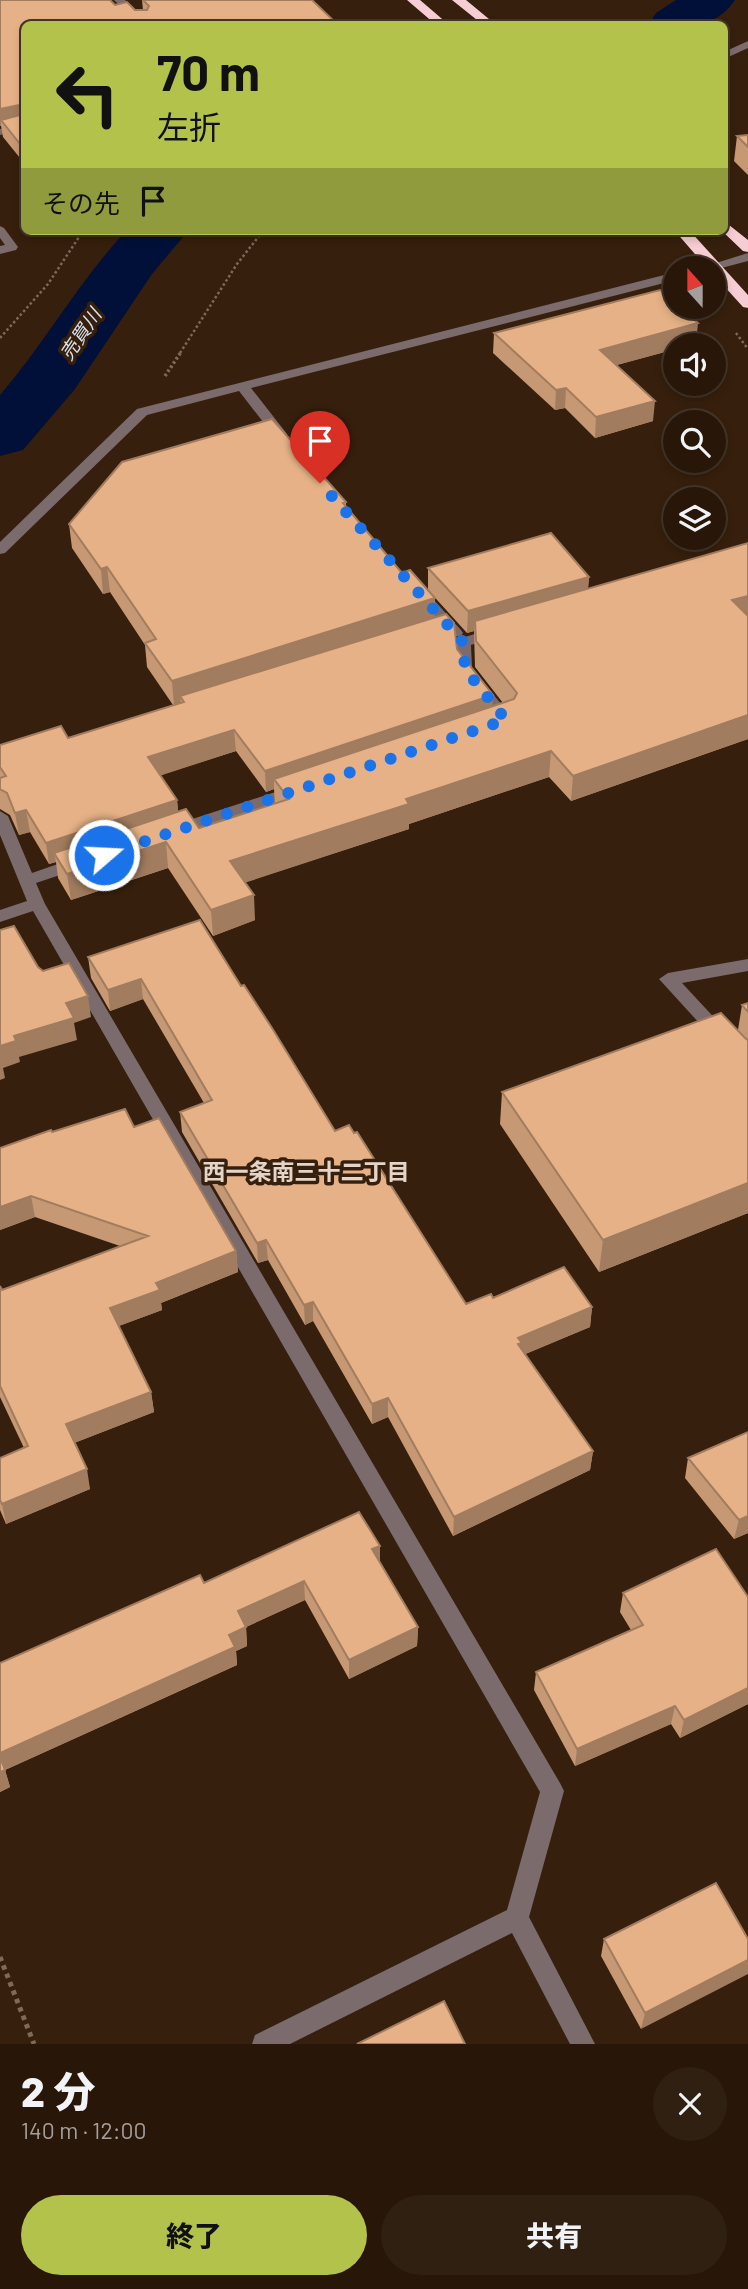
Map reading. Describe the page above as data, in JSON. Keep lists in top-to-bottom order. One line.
{"districts":["西一条南三十二丁目"],"water":["売買川"],"north":"top","page":{"turn":["70 m","左折"],"then":"その先","heading":["2 分","140 m · 12:00"],"buttons":["終了","共有"]}}
